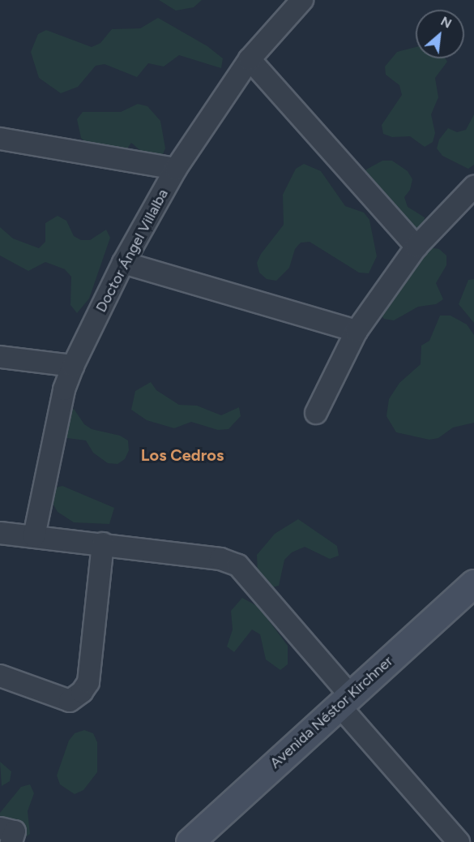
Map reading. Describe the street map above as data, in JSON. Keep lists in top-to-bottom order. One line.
{"streets":{"main road":["Avenida Néstor Kirchner"],"street":["Doctor Ángel Villalba"]},"districts":["Los Cedros"],"north":"top right"}
